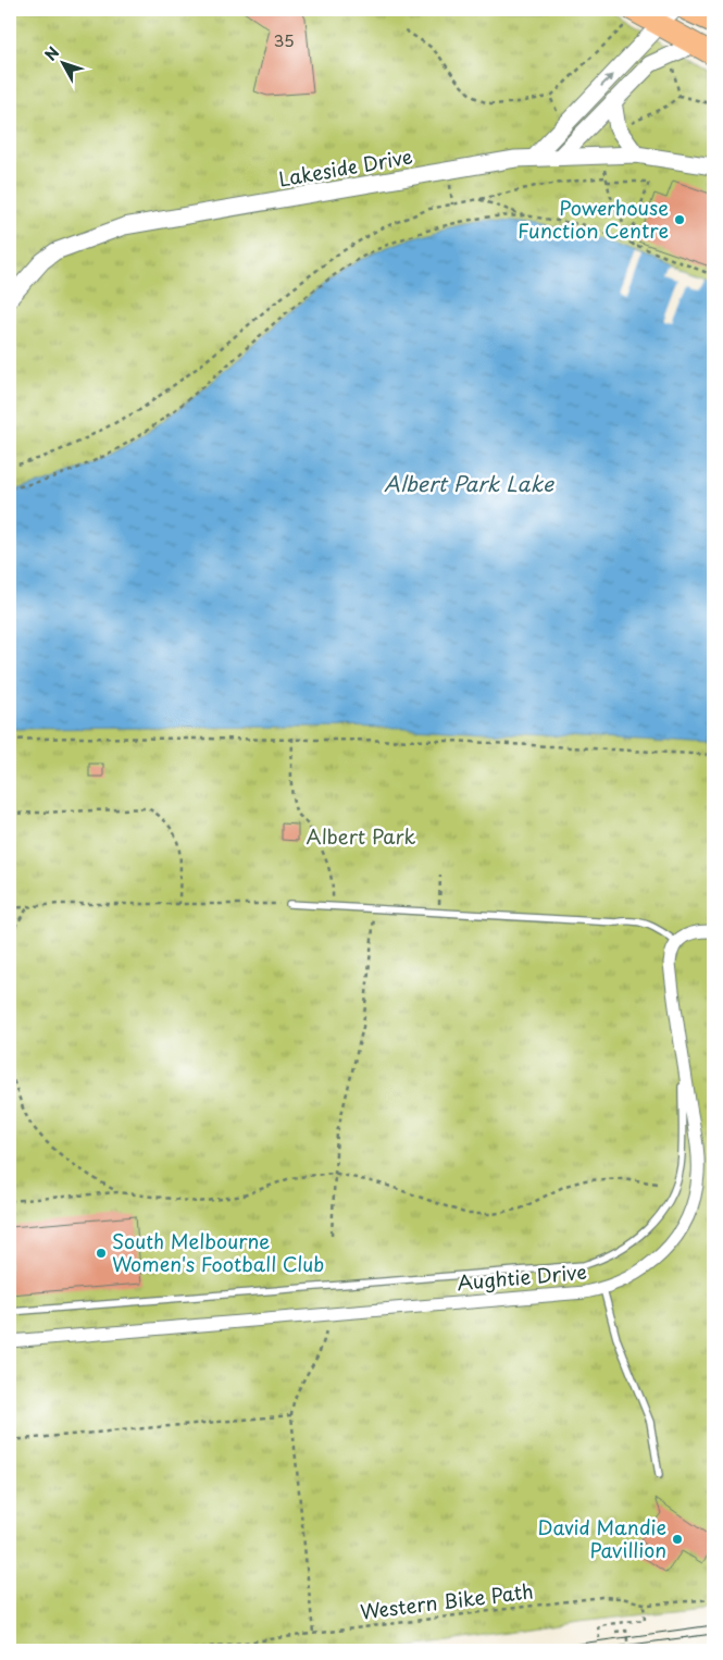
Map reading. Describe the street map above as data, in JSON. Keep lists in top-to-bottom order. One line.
{"streets":{"street":["Lakeside Drive","Aughtie Drive"],"path":["Western Bike Path"]},"water":["Albert Park Lake"],"parks":["Albert Park"],"places":["Powerhouse Function Centre","South Melbourne Women's Football Club","David Mandie Pavillion"],"house_numbers":["35"],"north":"top left"}
